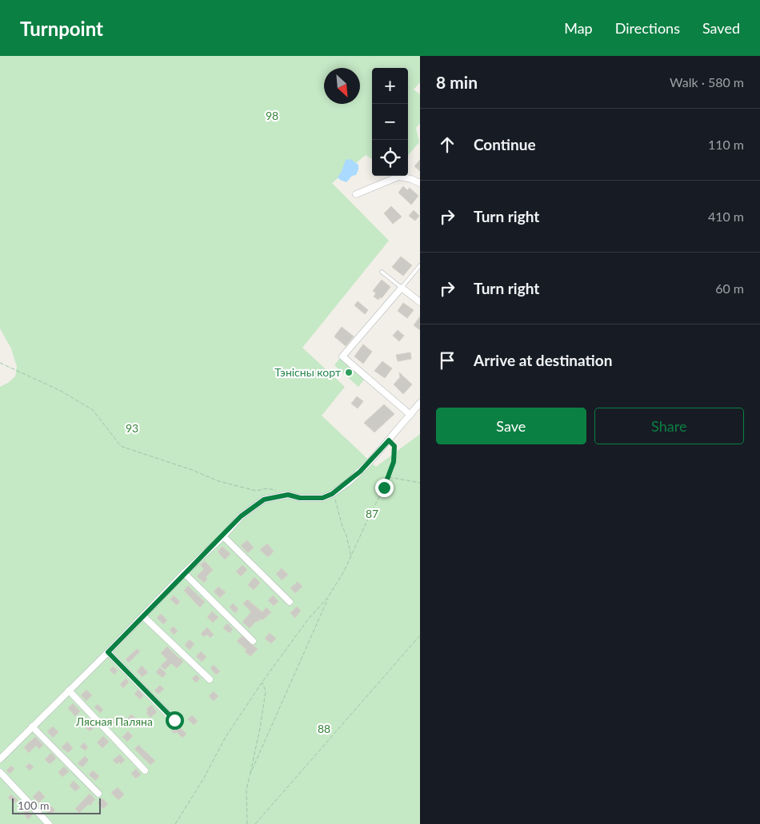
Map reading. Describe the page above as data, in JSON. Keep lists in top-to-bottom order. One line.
{"parks":["98","93","87","Лясная Паляна","88"],"places":["Тэнісны корт"],"scale_bar":"100 m","north":"bottom right","page":{"header":"Turnpoint","nav":["Map","Directions","Saved"],"heading":["8 min","Walk · 580 m"],"map_buttons":["+","−"],"list":[["Continue","110 m"],["Turn right","410 m"],["Turn right","60 m"],"Arrive at destination"],"buttons":["Save","Share"],"scale":"100 m"}}
